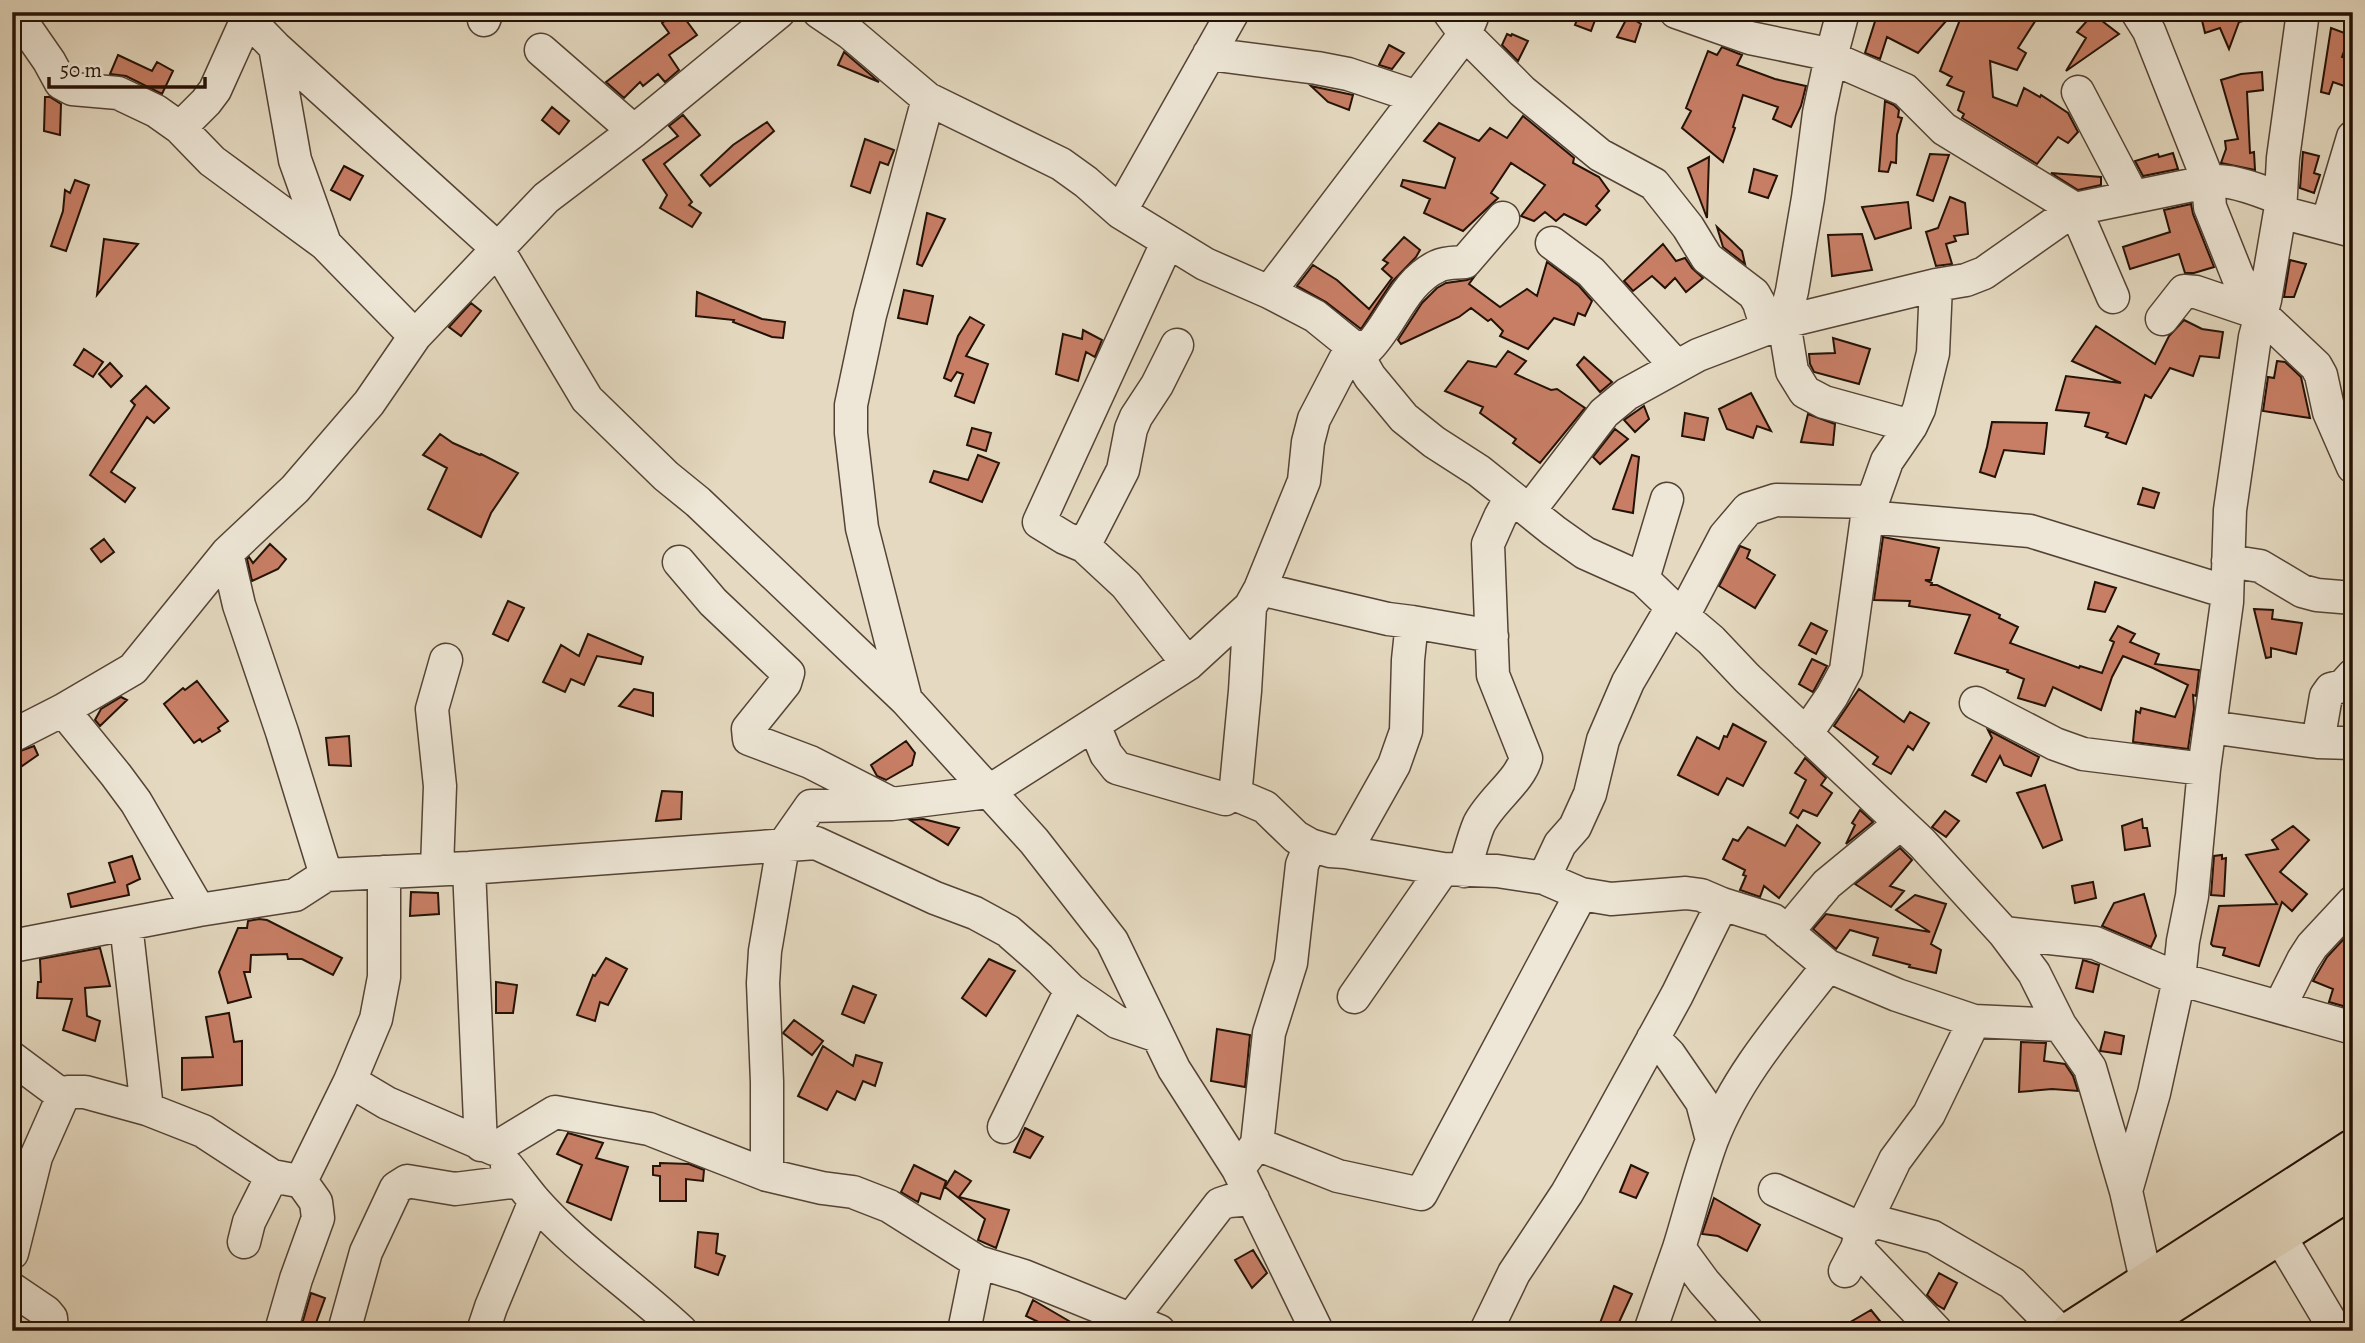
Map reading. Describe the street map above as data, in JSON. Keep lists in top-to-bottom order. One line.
{"scale_bar":"50 m"}
